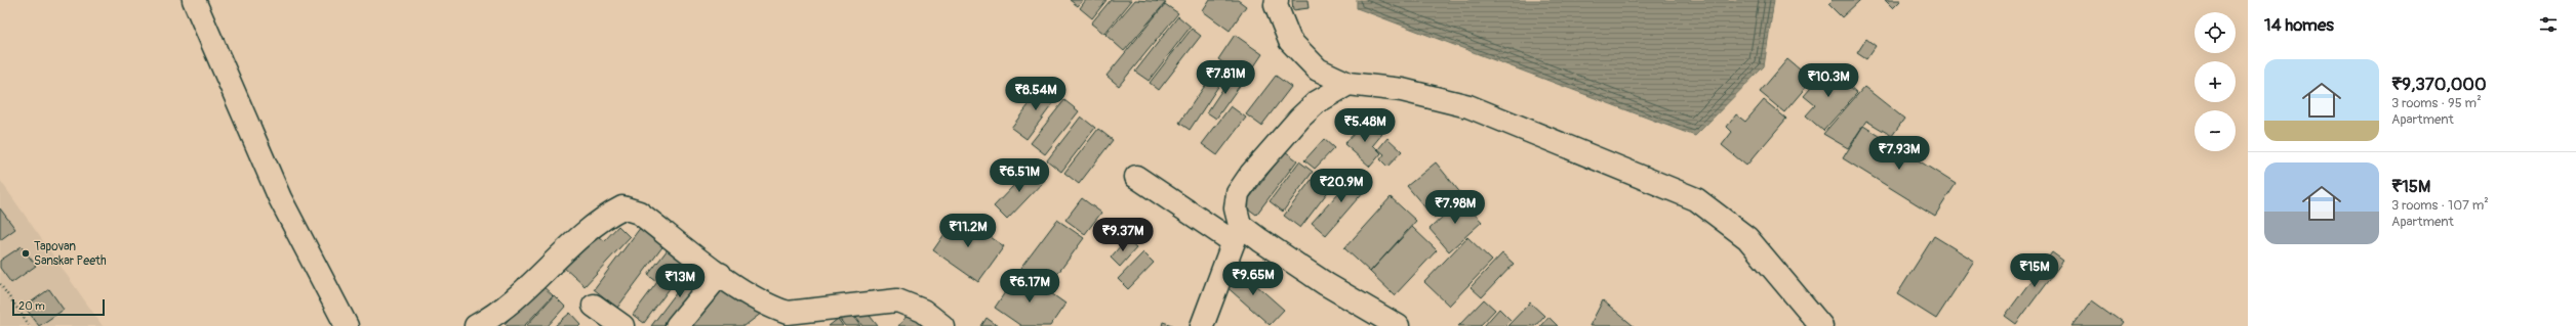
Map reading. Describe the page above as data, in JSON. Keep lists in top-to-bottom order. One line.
{"places":["Tapovan Sanskar Peeth"],"scale_bar":"20 m","page":{"heading":"14 homes","map_buttons":["+","−"],"list":[{"name":"₹9,370,000","note":"3 rooms · 95 m² · Apartment"},{"name":"₹15M","note":"3 rooms · 107 m² · Apartment"}],"price":["₹7.81M","₹10.3M","₹8.54M","₹5.48M","₹7.93M","₹6.51M","₹20.9M","₹7.98M","₹11.2M","₹9.37M","₹15M","₹9.65M","₹13M","₹6.17M"],"scale":"20 m"}}
